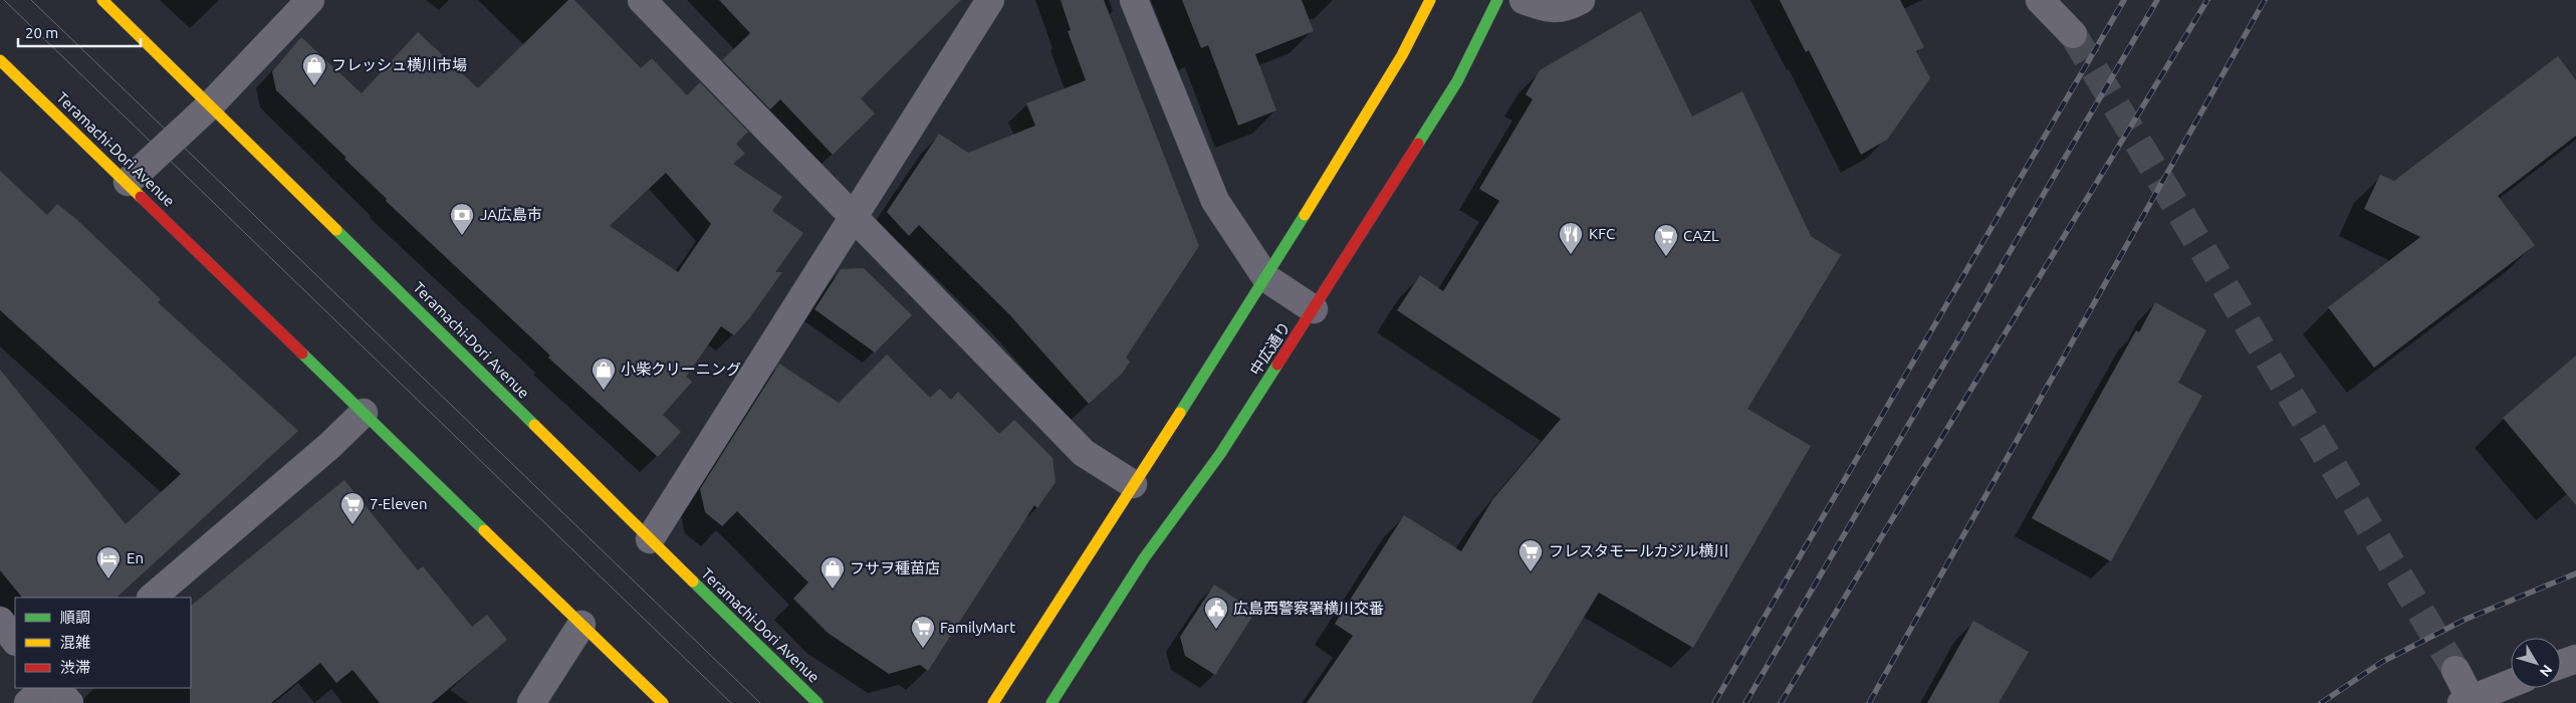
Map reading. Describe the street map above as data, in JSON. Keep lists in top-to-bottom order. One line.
{"streets":{"main road":["Teramachi-Dori Avenue","中広通り"]},"places":{"shop":["フレッシュ横川市場","小柴クリーニング","フサヲ種苗店"],"bank":["JA広島市"],"restaurant":["KFC"],"supermarket":["CAZL","7-Eleven","フレスタモールカジル横川","FamilyMart"],"hotel":["En"],"public building":["広島西警察署横川交番"]},"legend":["順調","混雑","渋滞"],"scale_bar":"20 m","north":"bottom right"}
